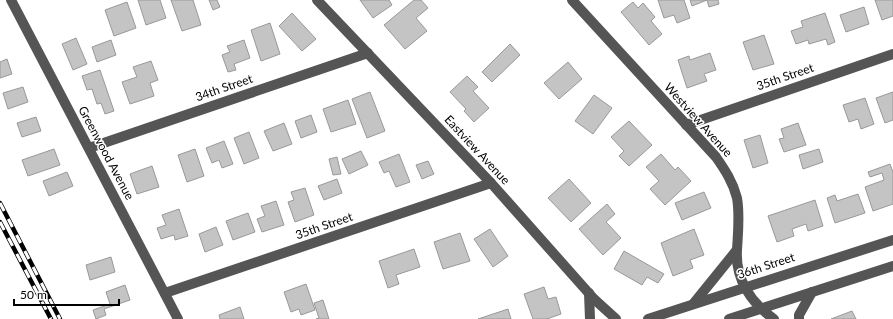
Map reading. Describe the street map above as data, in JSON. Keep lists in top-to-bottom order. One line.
{"streets":{"street":["35th Street","34th Street","Westview Avenue","Eastview Avenue","Greenwood Avenue","36th Street"]},"crossings":[["35th Street","Westview Avenue"],["35th Street","Eastview Avenue"],["35th Street","Greenwood Avenue"],["34th Street","Eastview Avenue"],["34th Street","Greenwood Avenue"],["Westview Avenue","36th Street"]],"scale_bar":"50 m"}
